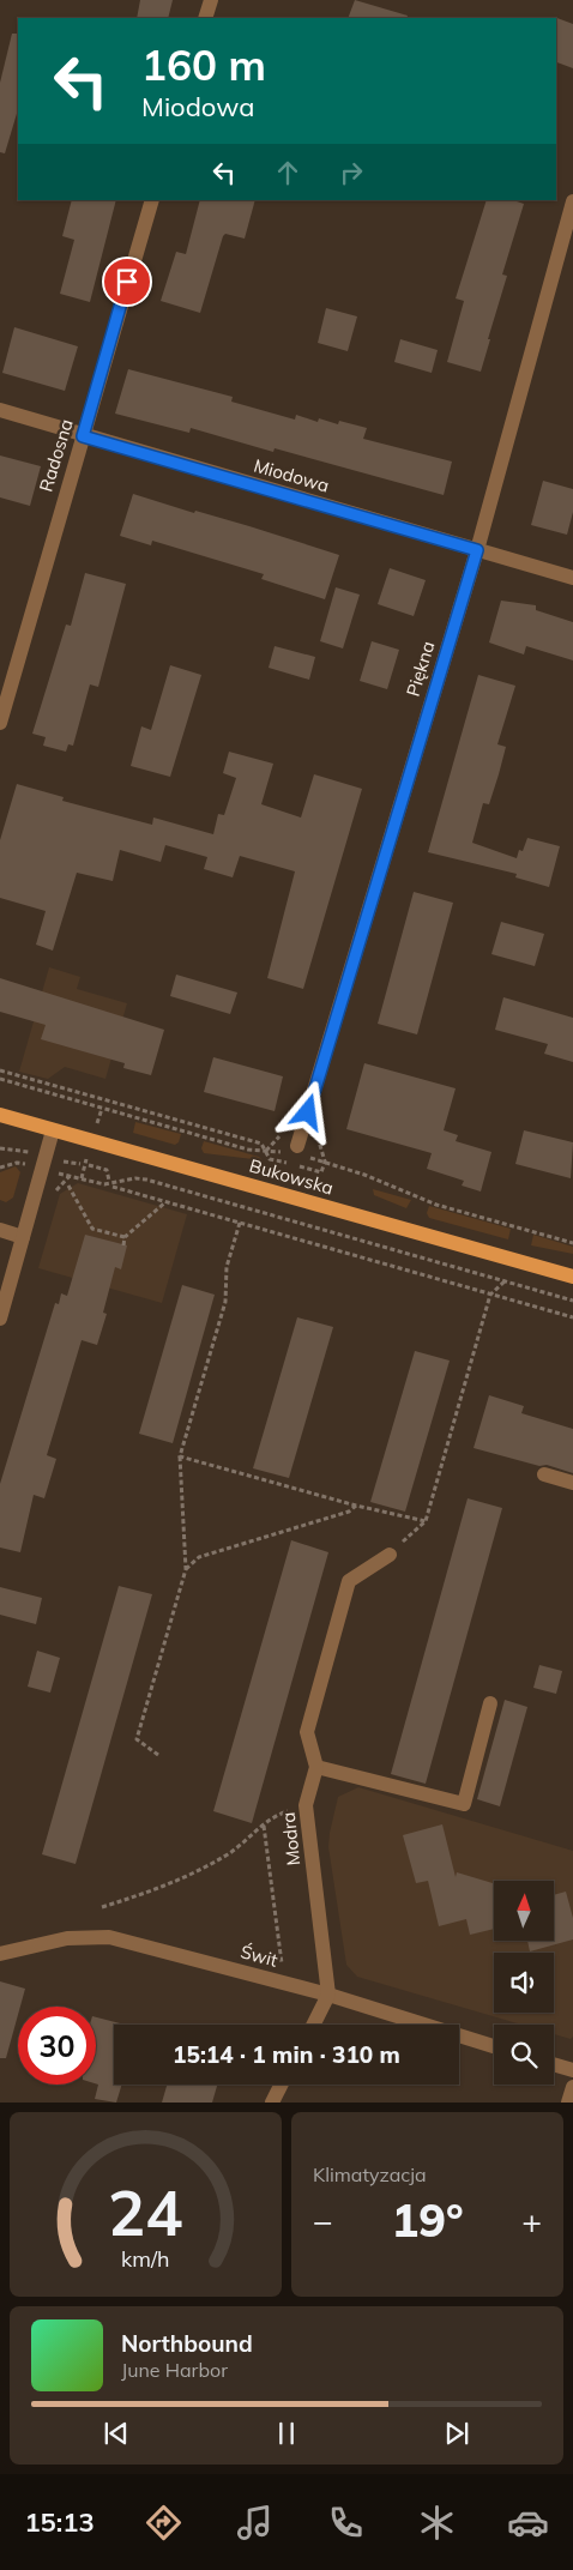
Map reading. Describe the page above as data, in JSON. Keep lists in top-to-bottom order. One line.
{"streets":{"main road":["Bukowska"],"street":["Radosna","Miodowa","Piękna","Modra","Świt"]},"crossings":[["Radosna","Miodowa"],["Miodowa","Piękna"],["Modra","Świt"]],"north":"top","page":{"turn":["160 m","Miodowa"],"limit":"30","trip":"15:14 · 1 min · 310 m","tile":"Klimatyzacja","heat":["−","19°","+"],"song":["Northbound","June Harbor"],"tabs":"15:13","gauge":["24","km/h"]}}
